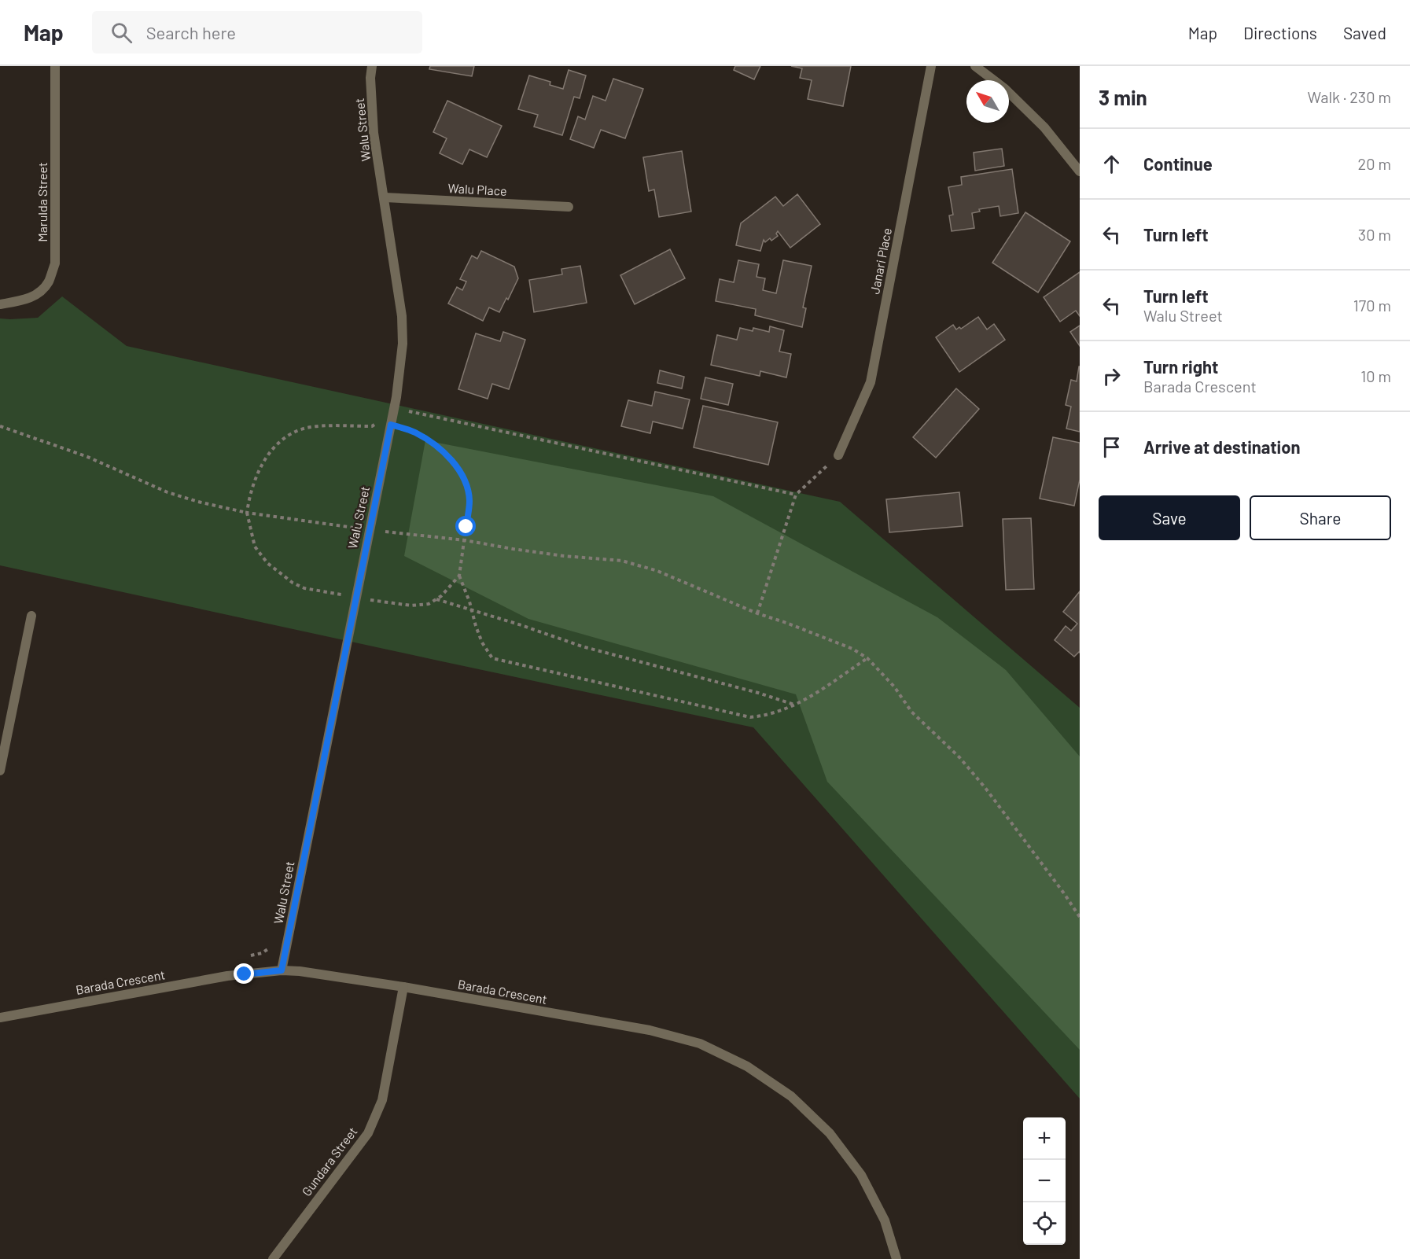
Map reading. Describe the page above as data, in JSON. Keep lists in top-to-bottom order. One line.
{"streets":{"street":["Walu Street","Walu Place","Marulda Street","Janari Place","Barada Crescent","Gundara Street"]},"crossings":[["Walu Street","Walu Place"],["Walu Street","Barada Crescent"],["Barada Crescent","Gundara Street"]],"north":"top left","page":{"header":"Map","search":"Search here","nav":["Map","Directions","Saved"],"heading":["3 min","Walk · 230 m"],"list":[["Continue","20 m"],["Turn left","30 m"],["Turn left","Walu Street","170 m"],["Turn right","Barada Crescent","10 m"],"Arrive at destination"],"buttons":["Save","Share"],"map_buttons":["+","−"]}}
